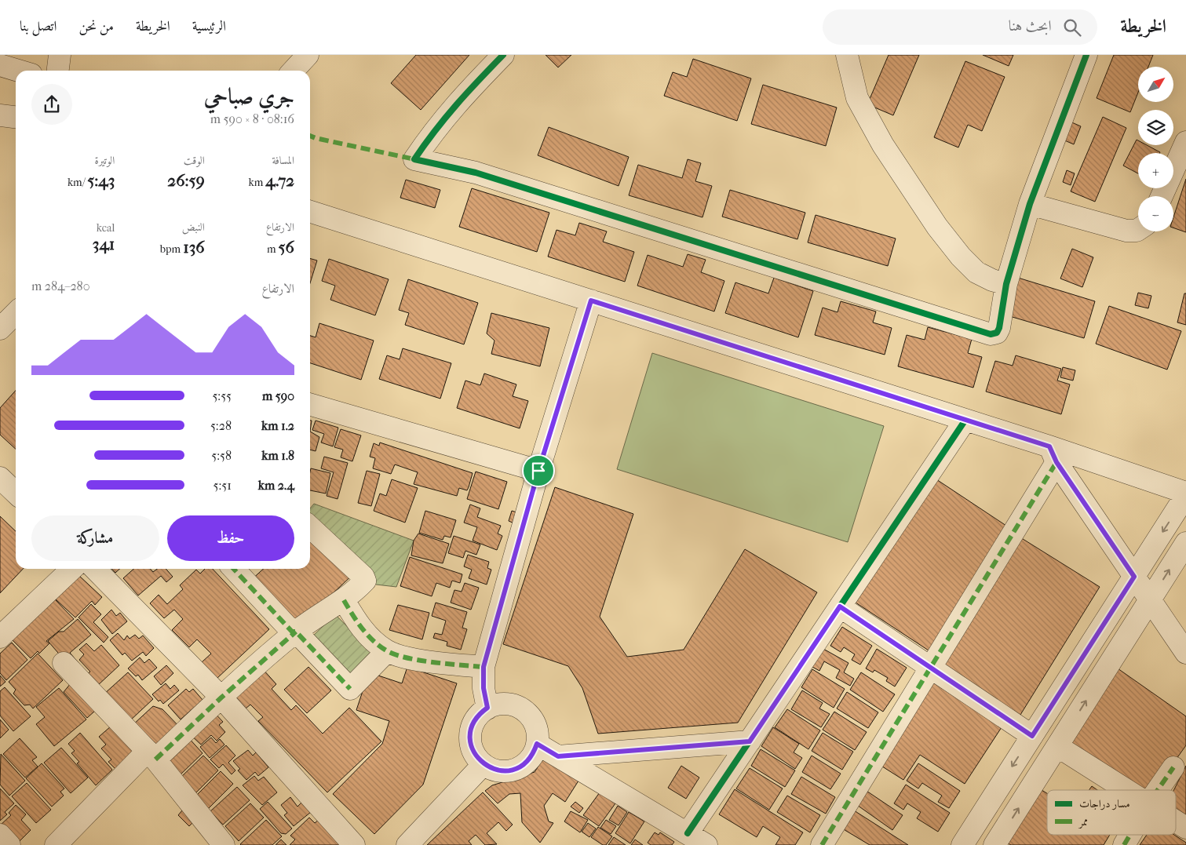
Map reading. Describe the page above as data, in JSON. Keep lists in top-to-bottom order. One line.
{"legend":["مسار دراجات","ممر"],"north":"top right","page":{"header":"الخريطة","search":"ابحث هنا","nav":["الرئيسية","الخريطة","من نحن","اتصل بنا"],"map_buttons":["+","−"],"heading":["جري صباحي","08:16 · 8 × 590 m"],"stats":[["المسافة","4.72 km"],["الوقت","26:59"],["الوتيرة","5:43 /km"],["الارتفاع","56 m"],["النبض","136 bpm"],["kcal","341"]],"chart":["الارتفاع","280–284 m"],"list":[{"name":"590 m","note":"5:55"},{"name":"1.2 km","note":"5:28"},{"name":"1.8 km","note":"5:58"},{"name":"2.4 km","note":"5:51"}],"buttons":["حفظ","مشاركة"]}}
